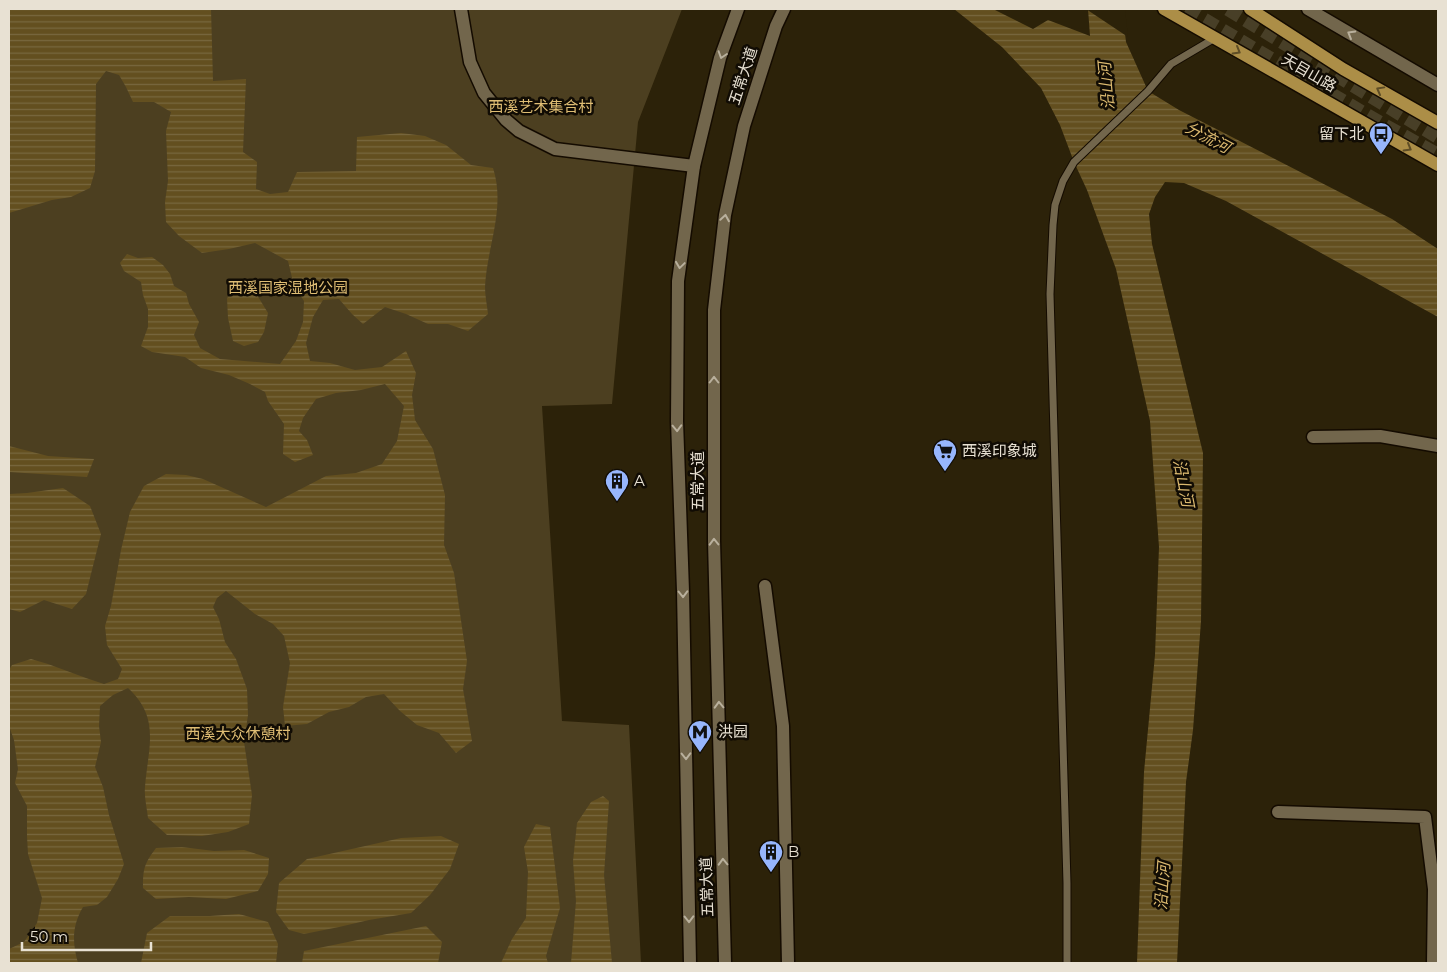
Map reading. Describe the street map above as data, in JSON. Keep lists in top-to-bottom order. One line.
{"streets":{"main road":["天目山路","五常大道"]},"water":["沿山河","分流河"],"parks":["西溪艺术集合村","西溪国家湿地公园","西溪大众休憩村"],"places":{"bus stop":["留下北"],"supermarket":["西溪印象城"],"building":["A","B"],"metro station":["洪园"]},"scale_bar":"50 m"}
